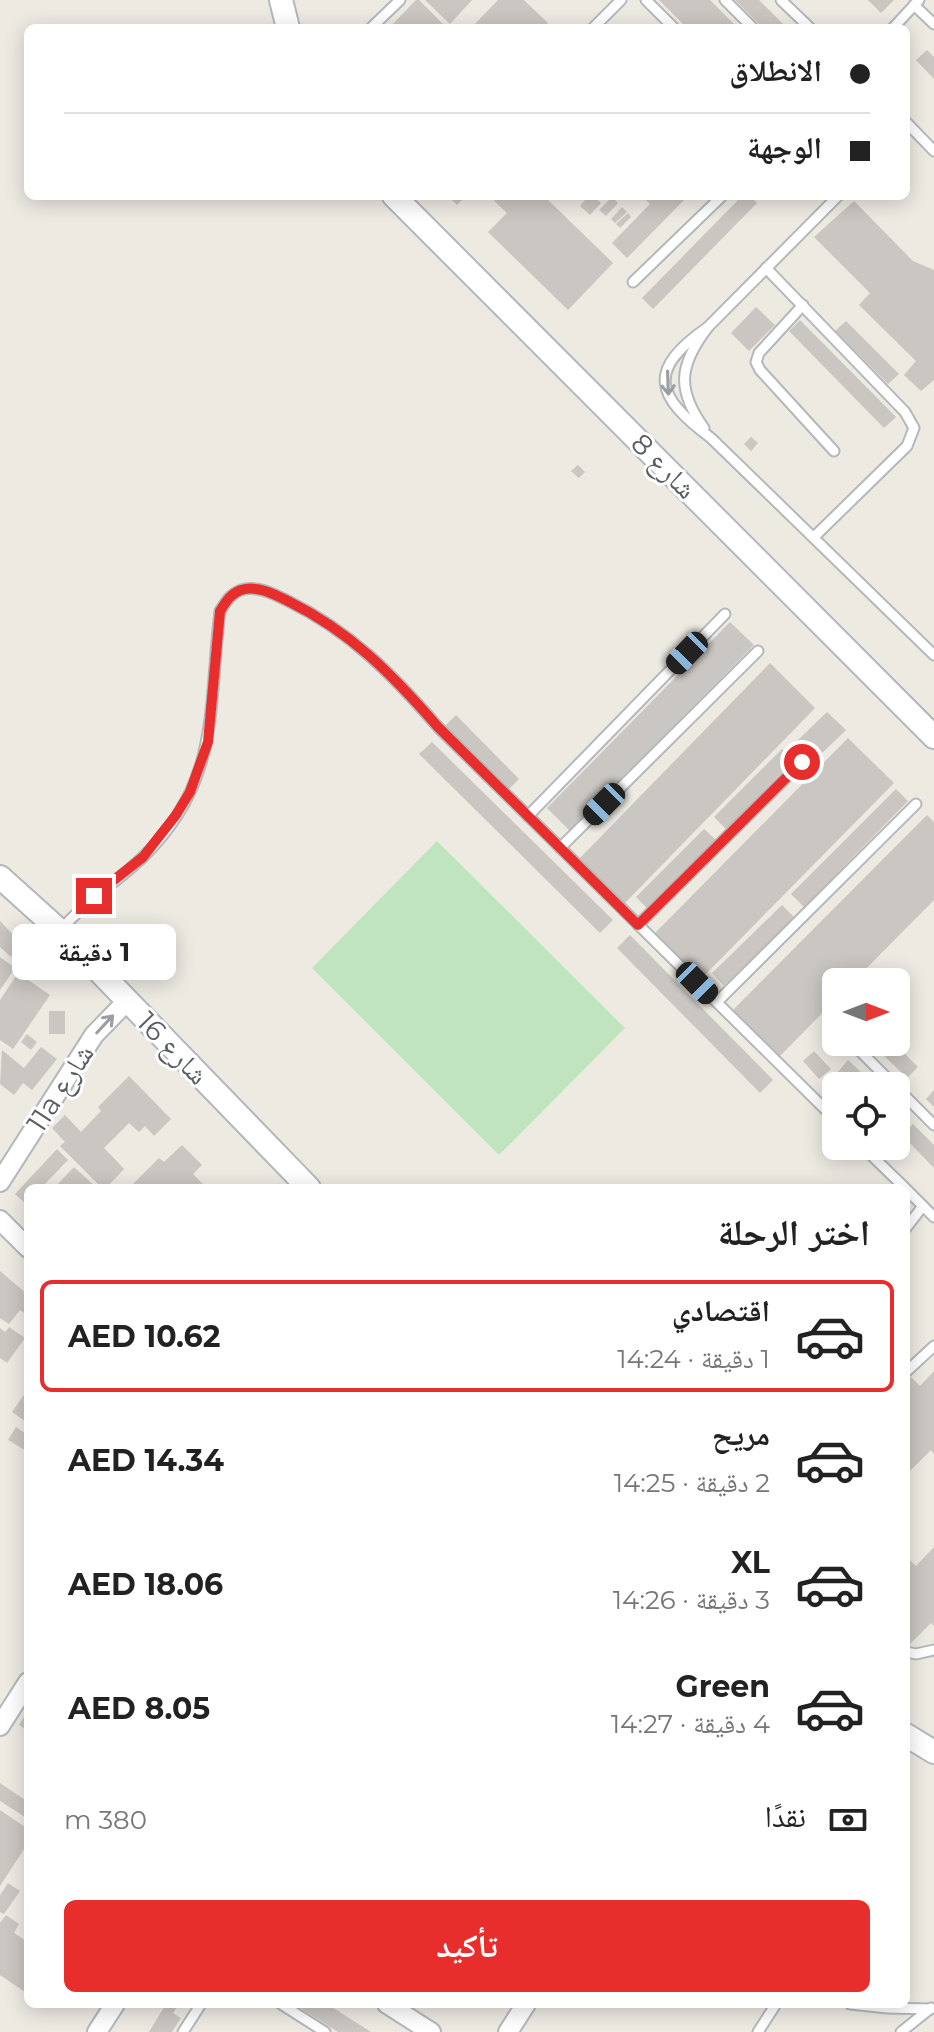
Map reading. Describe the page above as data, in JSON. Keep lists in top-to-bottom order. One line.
{"streets":{"street":["شارع 8","شارع 16","11a شارع"]},"crossings":[["شارع 16","11a شارع"]],"one_way":["11a شارع"],"north":"right","page":{"banner":["الانطلاق","الوجهة"],"bubble":"1 دقيقة","heading":"اختر الرحلة","list":[{"name":"اقتصادي","note":"1 دقيقة · 14:24","value":"AED 10.62"},{"name":"مريح","note":"2 دقيقة · 14:25","value":"AED 14.34"},{"name":"XL","note":"3 دقيقة · 14:26","value":"AED 18.06"},{"name":"Green","note":"4 دقيقة · 14:27","value":"AED 8.05"}],"pay":["نقدًا","380 m"],"buttons":"تأكيد"}}
